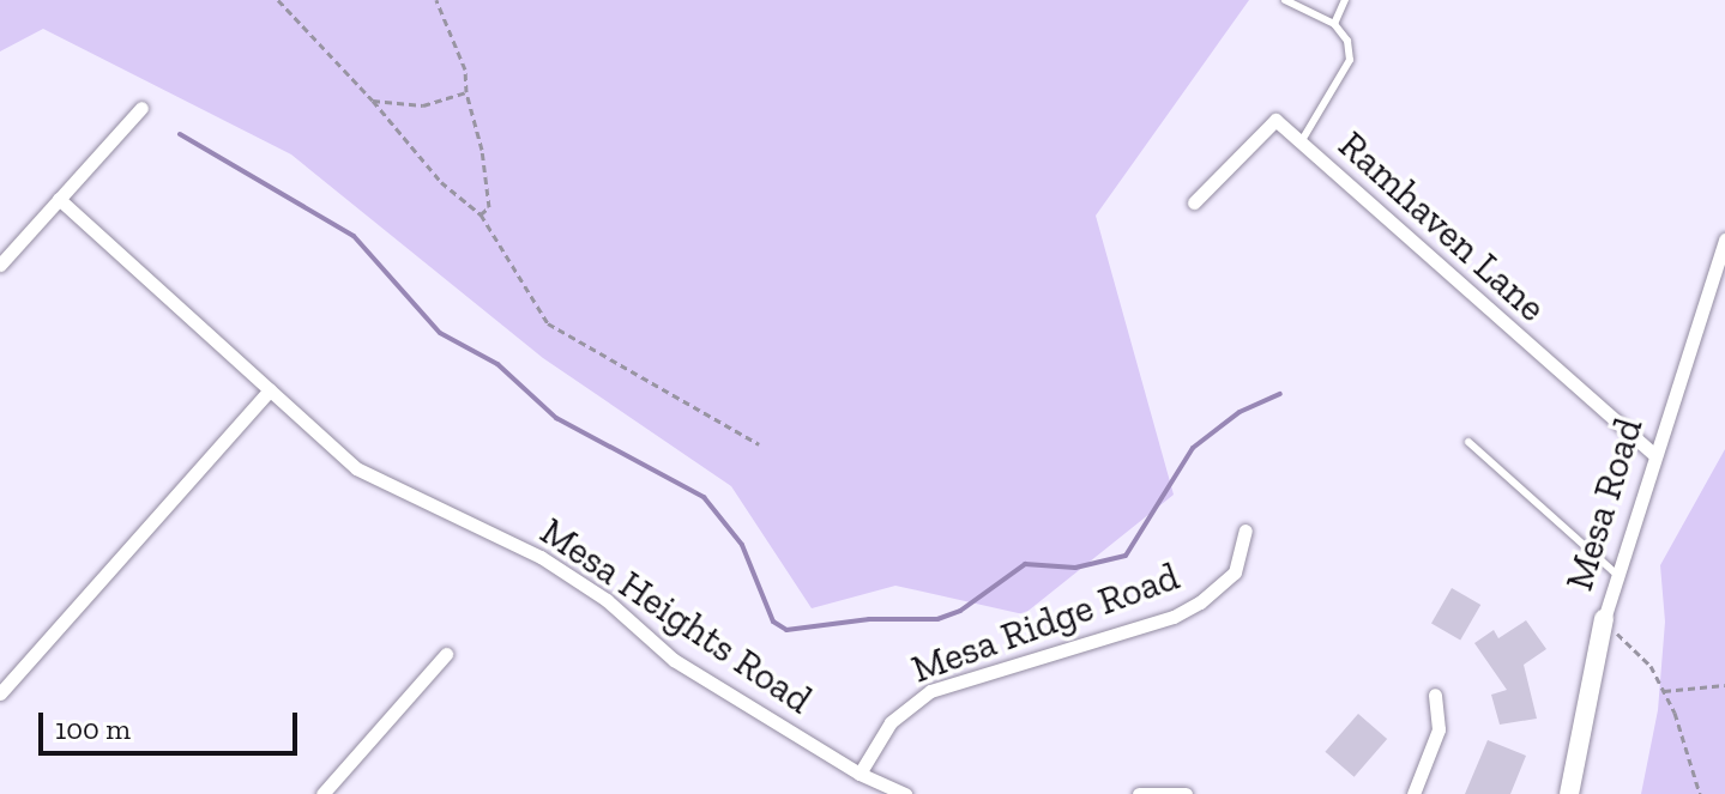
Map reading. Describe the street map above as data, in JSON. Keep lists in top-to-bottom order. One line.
{"streets":{"street":["Ramhaven Lane","Mesa Road","Mesa Heights Road","Mesa Ridge Road"]},"crossings":[["Ramhaven Lane","Mesa Road"],["Mesa Heights Road","Mesa Ridge Road"]],"scale_bar":"100 m"}
